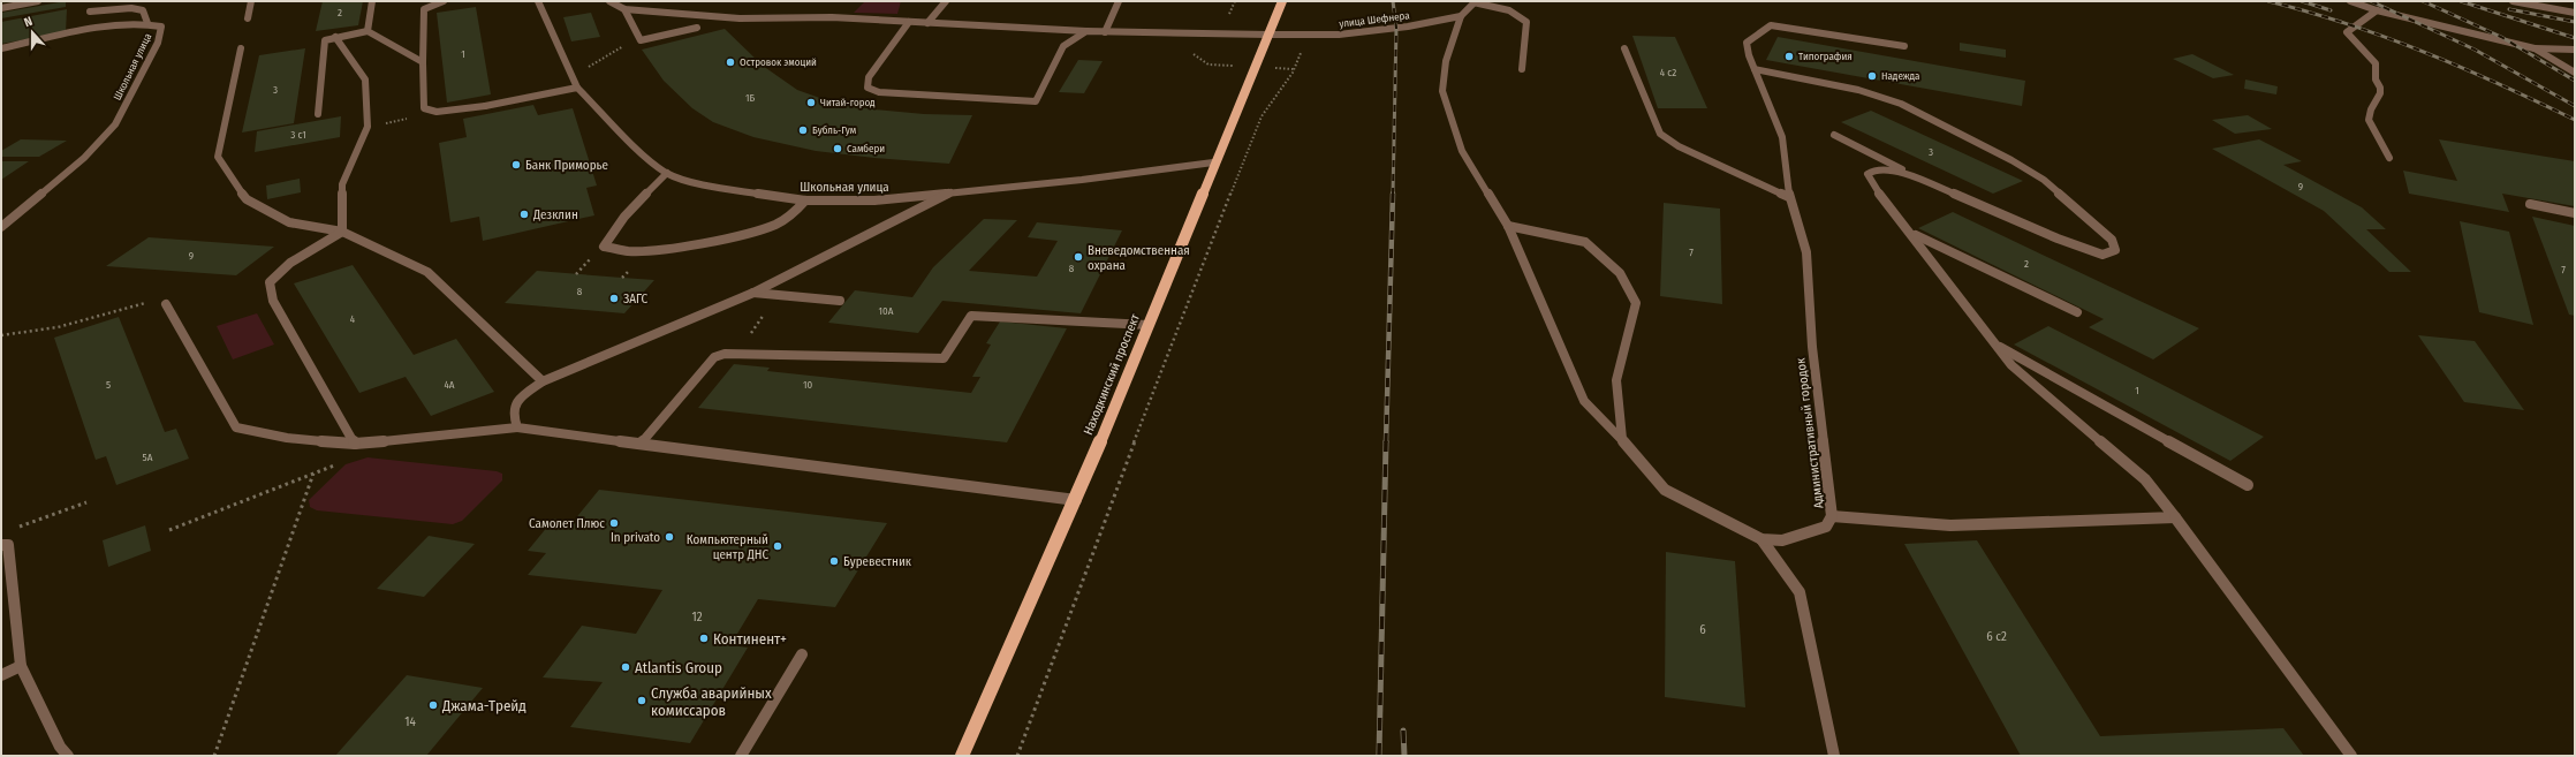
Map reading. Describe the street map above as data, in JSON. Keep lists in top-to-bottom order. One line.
{"streets":{"main road":["Находкинский проспект"],"street":["улица Шефнера","Школьная улица","Административный городок"]},"crossings":[["улица Шефнера","Находкинский проспект"],["улица Шефнера","Административный городок"],["Школьная улица","Находкинский проспект"]],"places":["Типография","Островок эмоций","Надежда","Читай-город","Бубль-Гум","Самбери","Банк Приморье","Дезклин","Вневедомственная охрана","ЗАГС","Самолет Плюс","In privato","Компьютерный центр ДНС","Буревестник","Континент+","Atlantis Group","Служба аварийных комиссаров","Джама-Трейд"],"house_numbers":["2","1","4 с2","3","1Б","3 с1","3","9","7","9","2","8","7","8","10А","4","5","4А","10","1","5А","12","6","6 с2","14"],"north":"top"}
